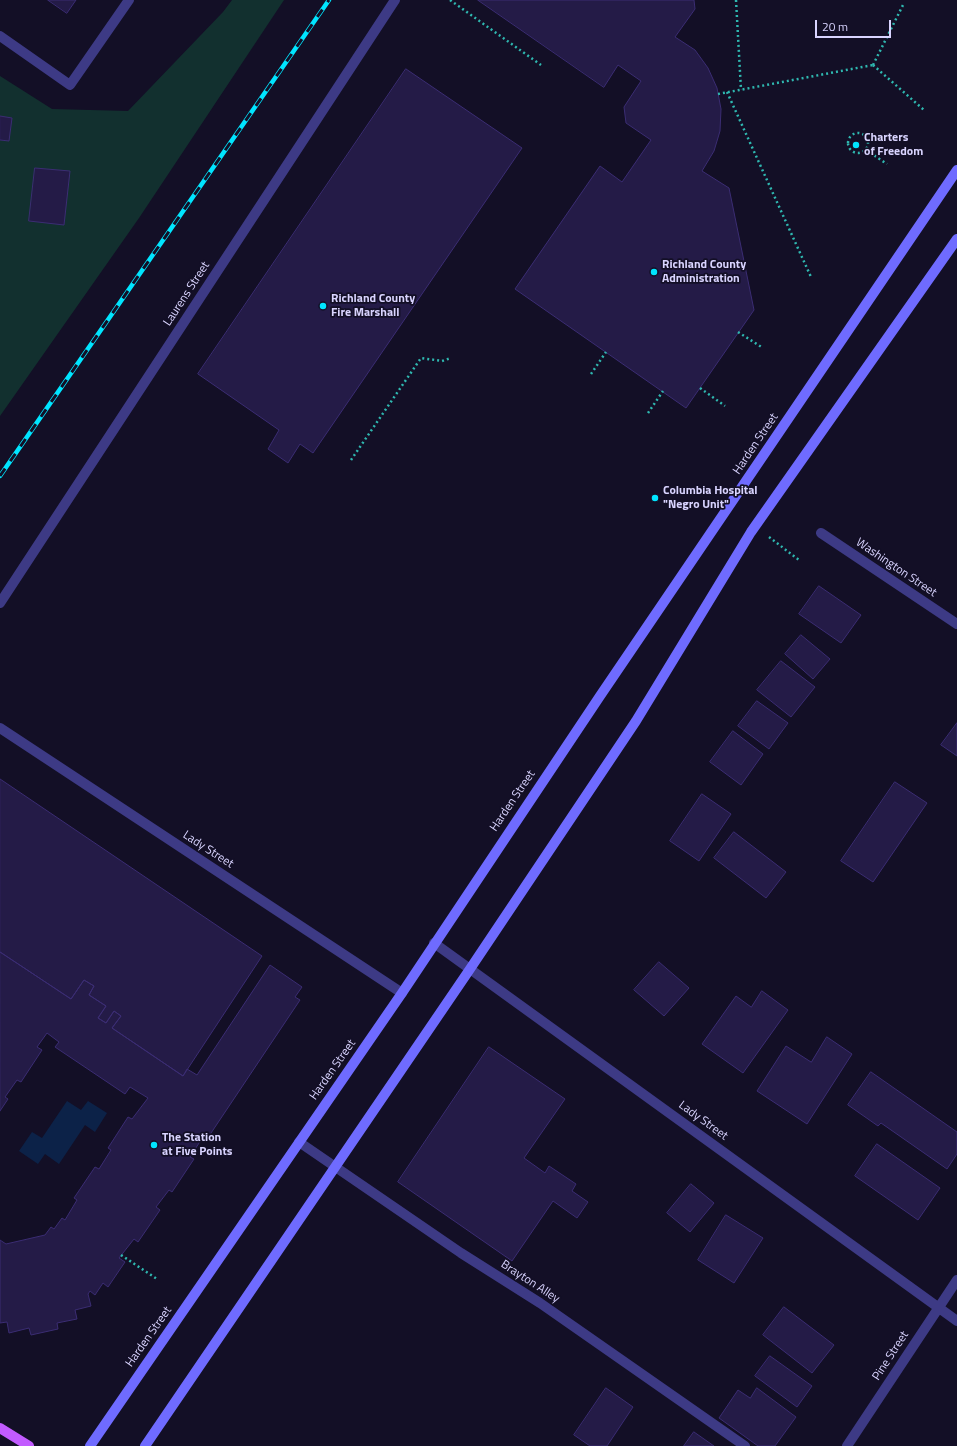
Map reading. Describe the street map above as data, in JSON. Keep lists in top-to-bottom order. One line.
{"streets":{"main road":["Harden Street"],"street":["Laurens Street","Washington Street","Lady Street","Brayton Alley","Pine Street"]},"crossings":[["Harden Street","Lady Street"],["Harden Street","Brayton Alley"],["Lady Street","Pine Street"]],"places":["Charters of Freedom","Richland County Administration","Richland County Fire Marshall","Columbia Hospital \"Negro Unit\"","The Station at Five Points"],"scale_bar":"20 m"}
